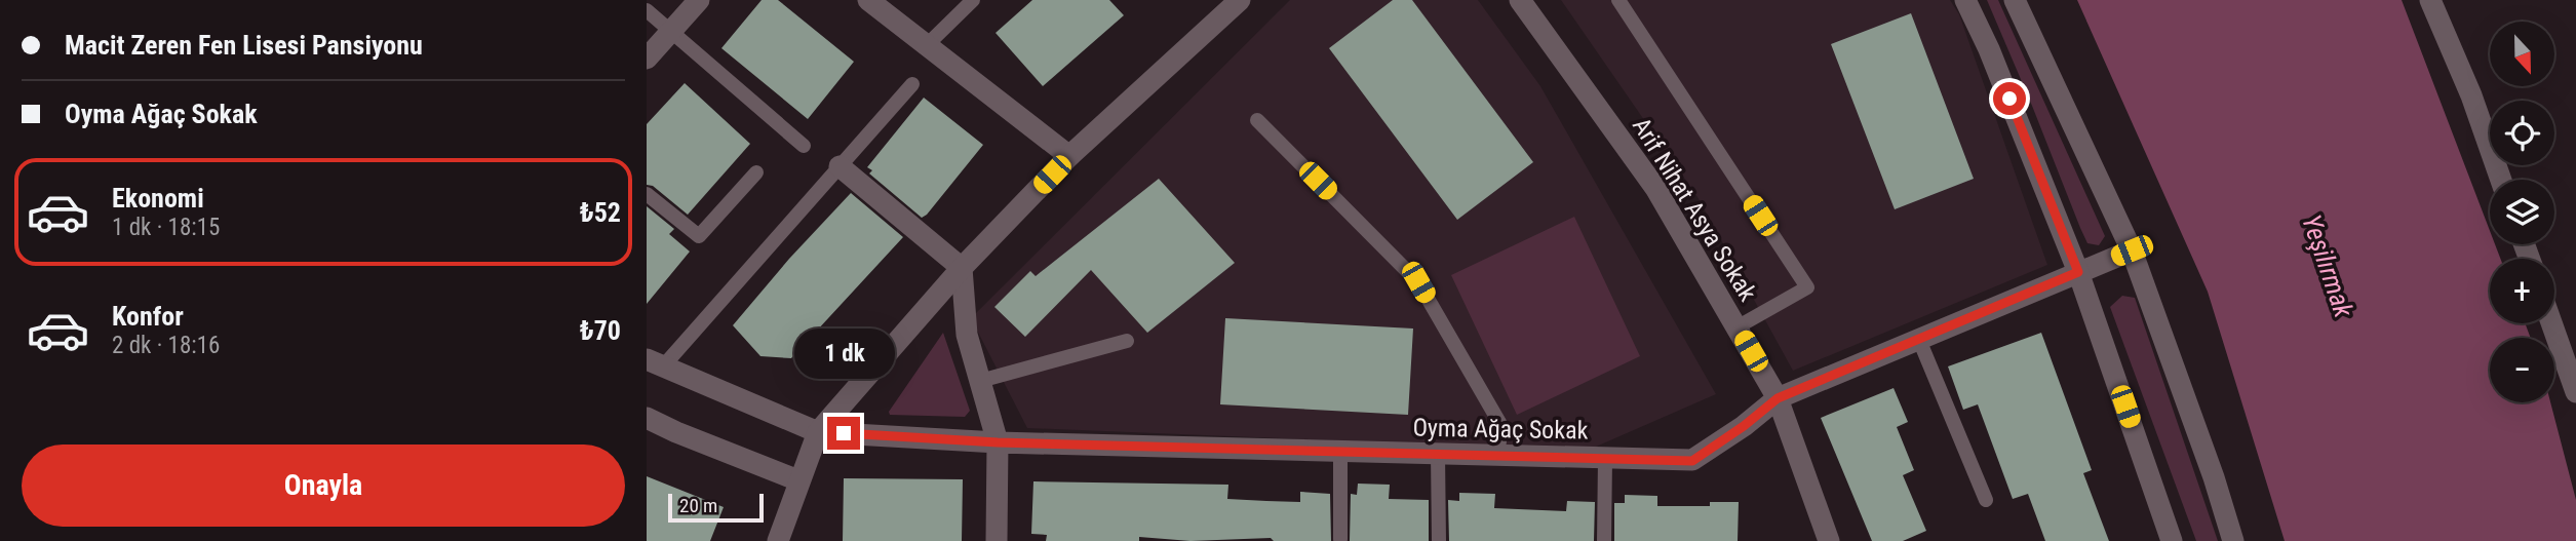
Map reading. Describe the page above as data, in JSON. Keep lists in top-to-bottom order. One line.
{"streets":{"street":["Arif Nihat Asya Sokak","Oyma Ağaç Sokak"]},"crossings":[["Arif Nihat Asya Sokak","Oyma Ağaç Sokak"]],"water":["Yeşilırmak"],"scale_bar":"20 m","north":"bottom","page":{"banner":["Macit Zeren Fen Lisesi Pansiyonu","Oyma Ağaç Sokak"],"map_buttons":["+","−"],"list":[{"name":"Ekonomi","note":"1 dk · 18:15","value":"₺52"},{"name":"Konfor","note":"2 dk · 18:16","value":"₺70"}],"bubble":"1 dk","buttons":"Onayla","scale":"20 m"}}
